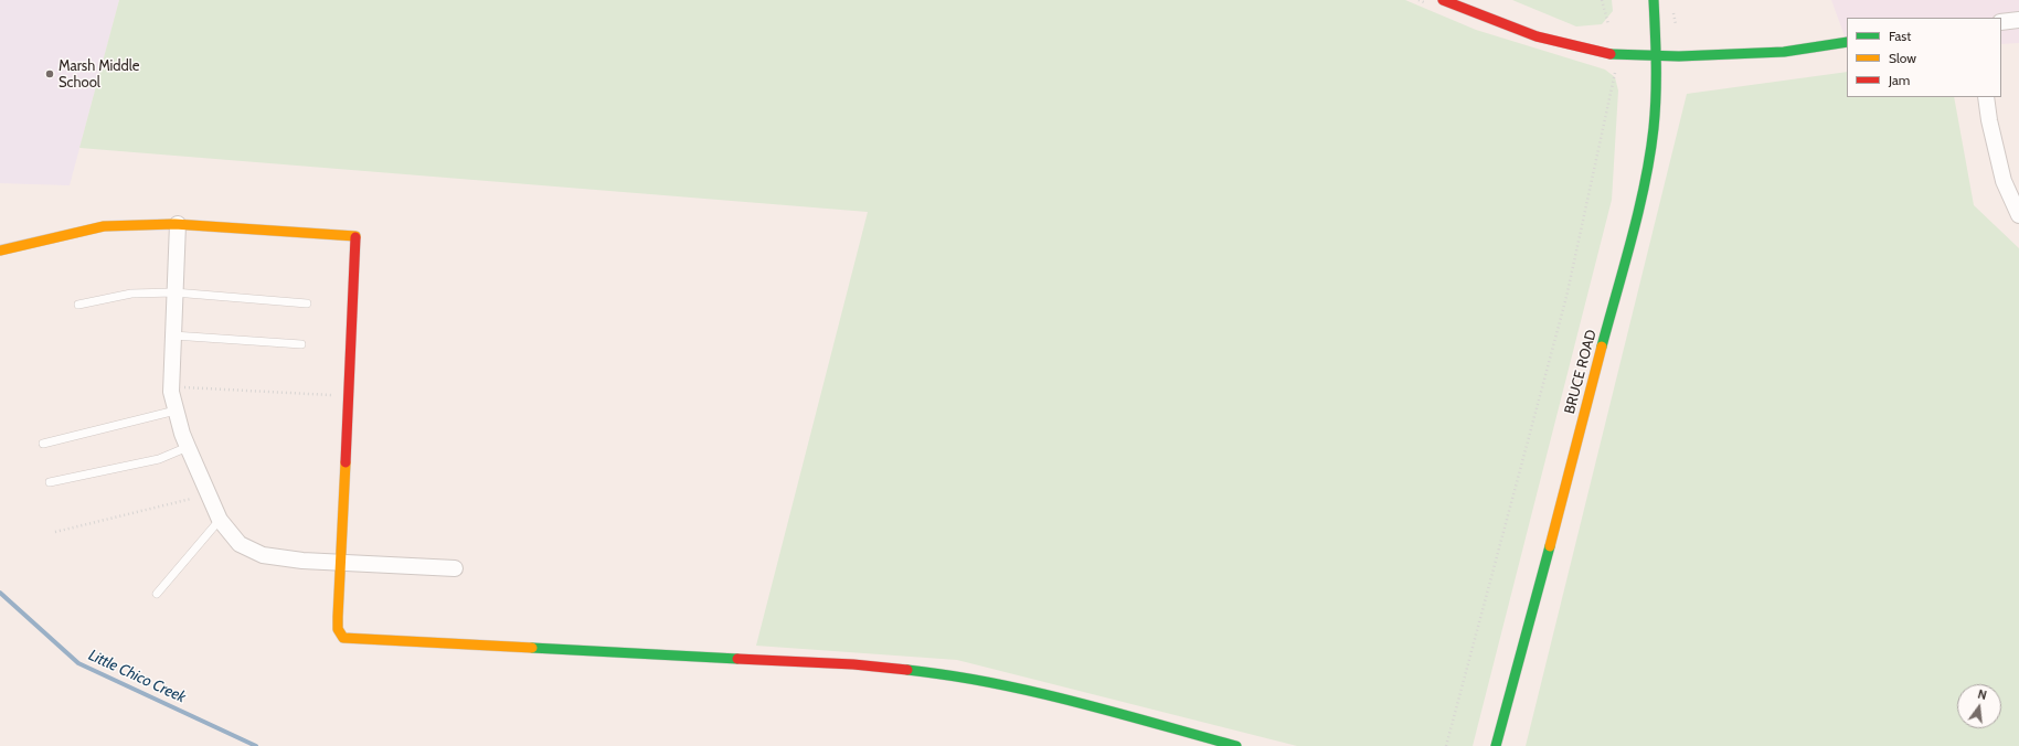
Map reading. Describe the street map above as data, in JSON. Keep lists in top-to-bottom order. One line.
{"streets":{"street":["BRUCE ROAD"]},"water":["Little Chico Creek"],"places":["Marsh Middle School"],"legend":["Fast","Slow","Jam"],"north":"top"}
